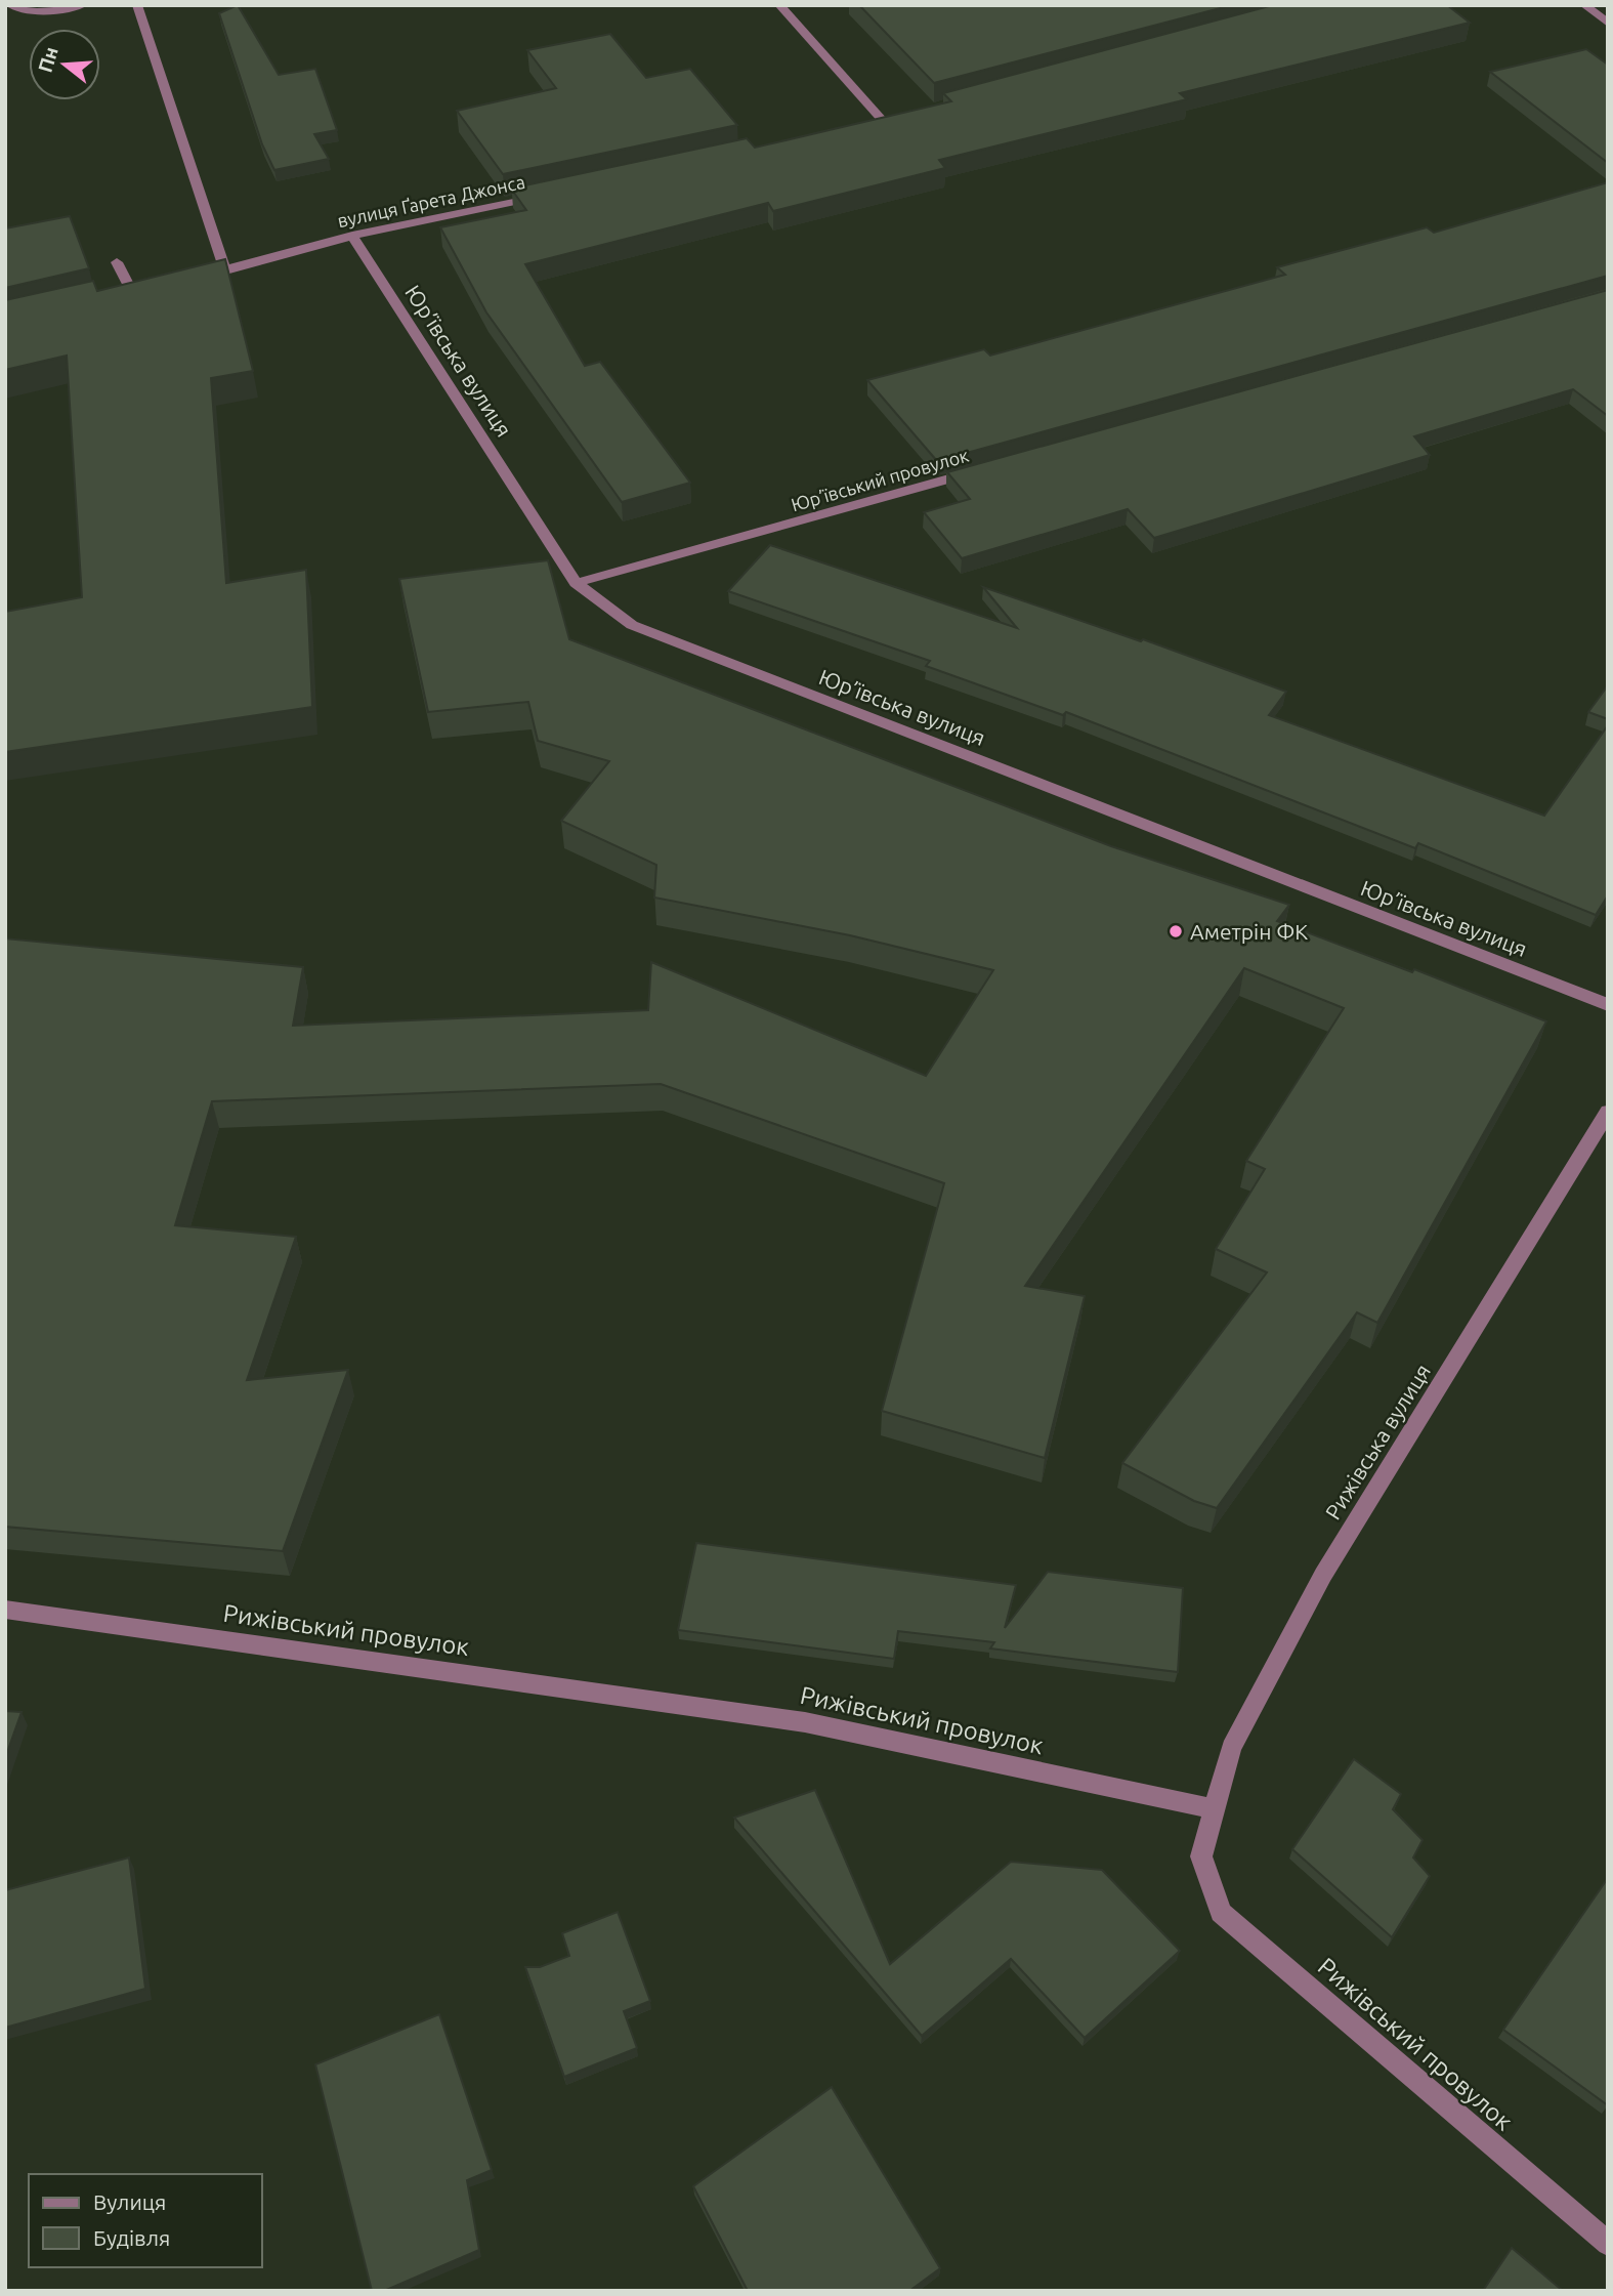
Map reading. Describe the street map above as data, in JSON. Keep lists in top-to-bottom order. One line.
{"streets":{"street":["вулиця Ґарета Джонса","Юр’ївська вулиця","Юр’ївський провулок","Рижівська вулиця","Рижівський провулок"]},"crossings":[["вулиця Ґарета Джонса","Юр’ївська вулиця"],["Юр’ївська вулиця","Юр’ївський провулок"],["Рижівська вулиця","Рижівський провулок"]],"places":["Аметрін ФК"],"legend":["Вулиця","Будівля"],"north":"left"}
